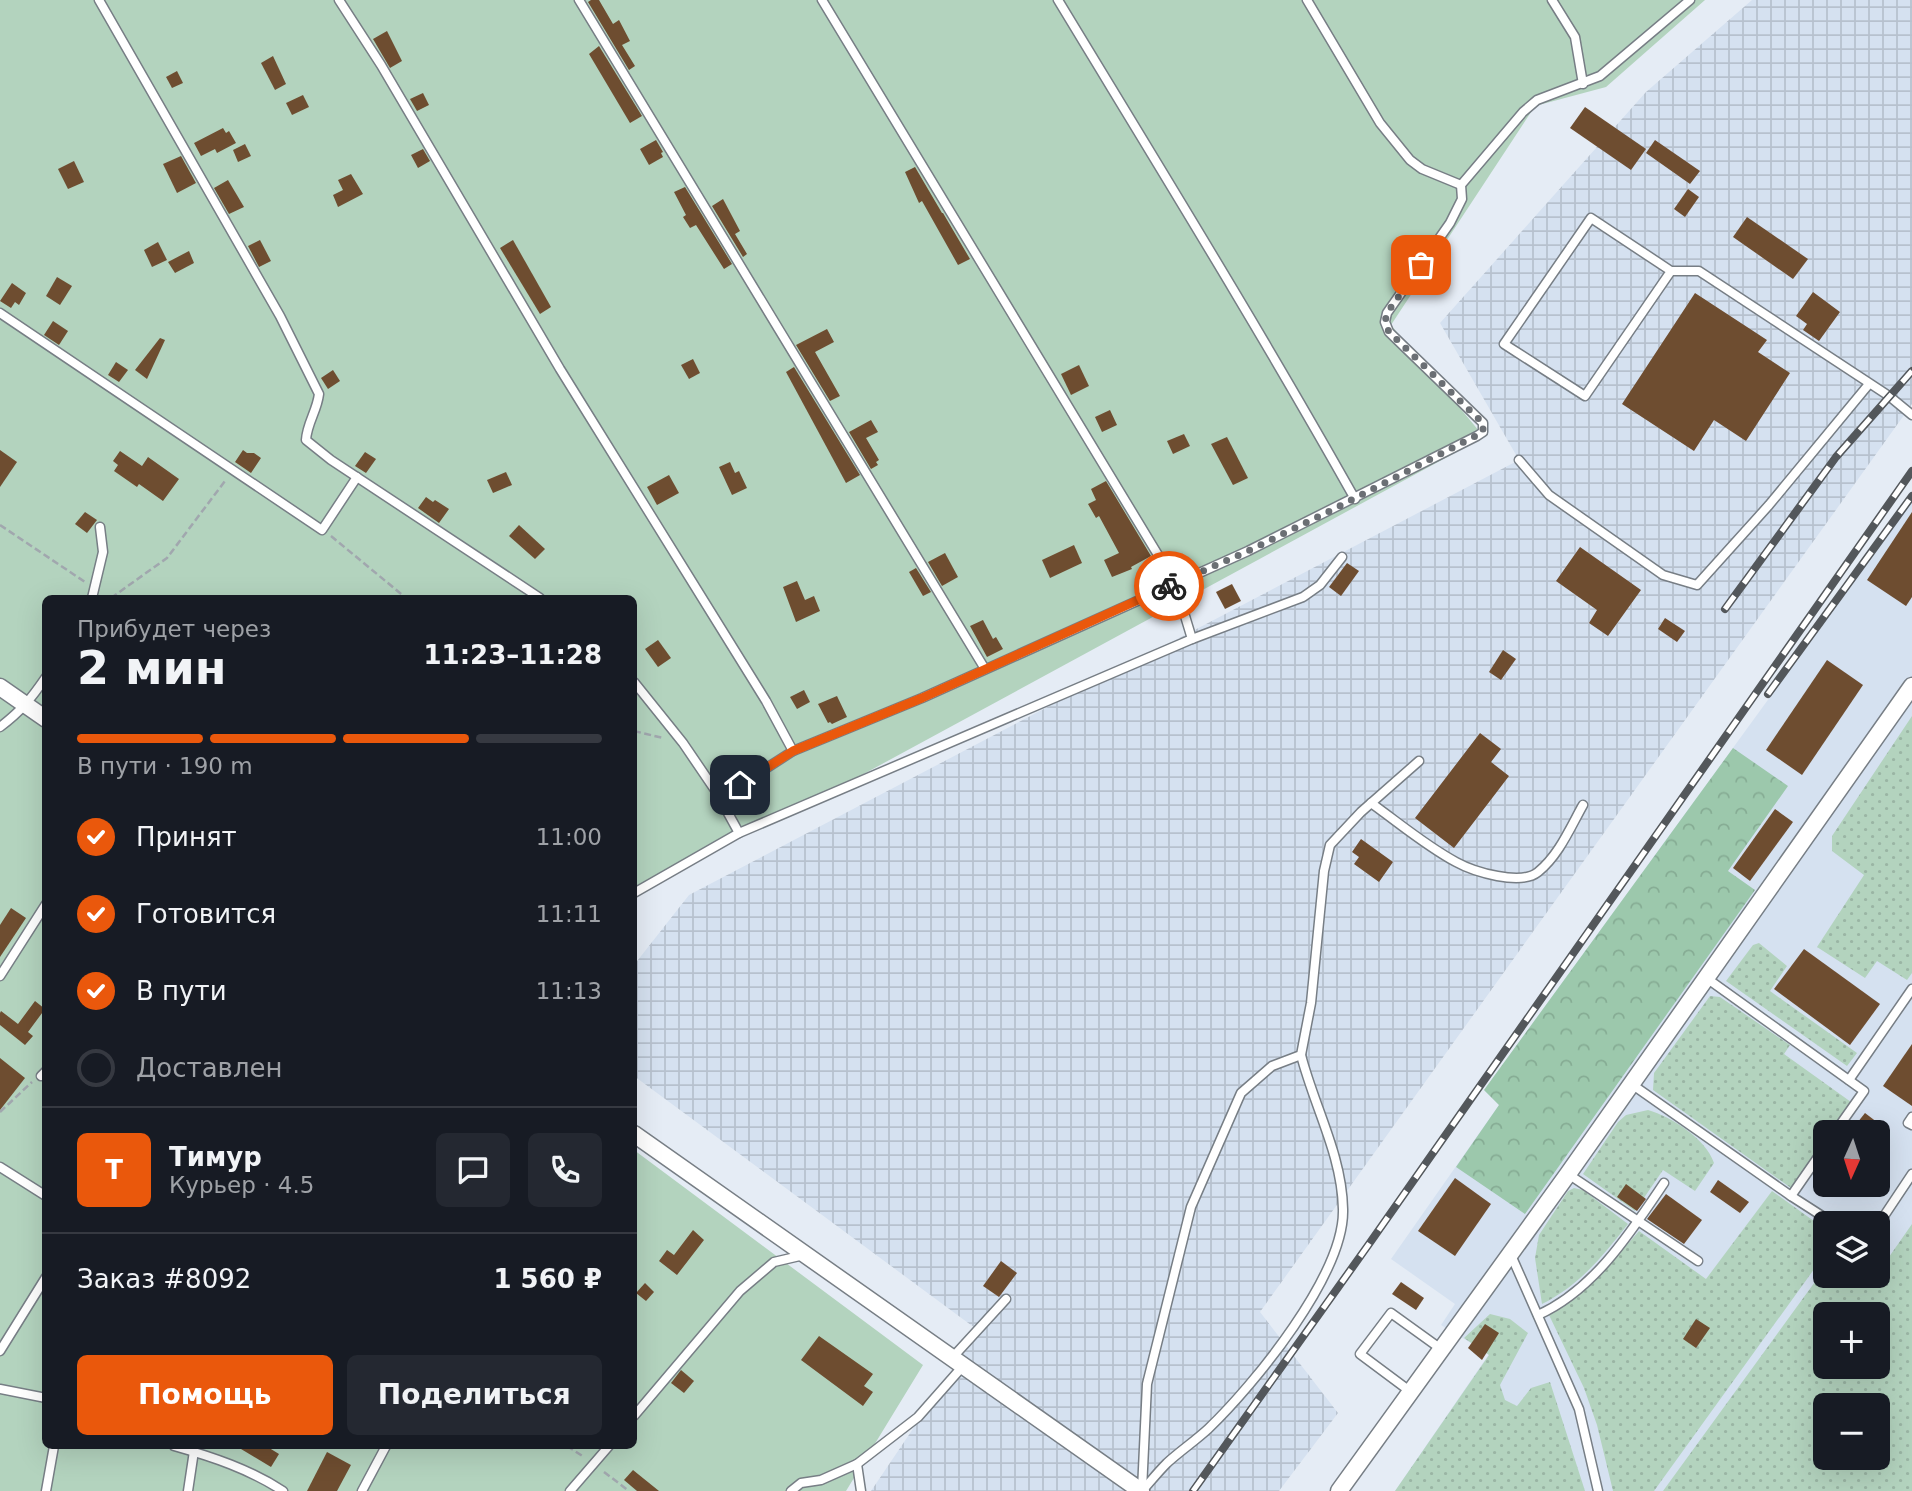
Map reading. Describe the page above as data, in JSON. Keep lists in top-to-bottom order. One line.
{"north":"bottom","page":{"heading":["2 мин","Прибудет через","11:23–11:28"],"panel":["Тимур","Курьер · 4.5","Заказ #8092","1 560 ₽"],"bar":"В пути · 190 m","list":[["Принят","11:00"],["Готовится","11:11"],["В пути","11:13"],"Доставлен"],"map_buttons":["+","−"],"round":"Т","buttons":["Помощь","Поделиться"]}}
